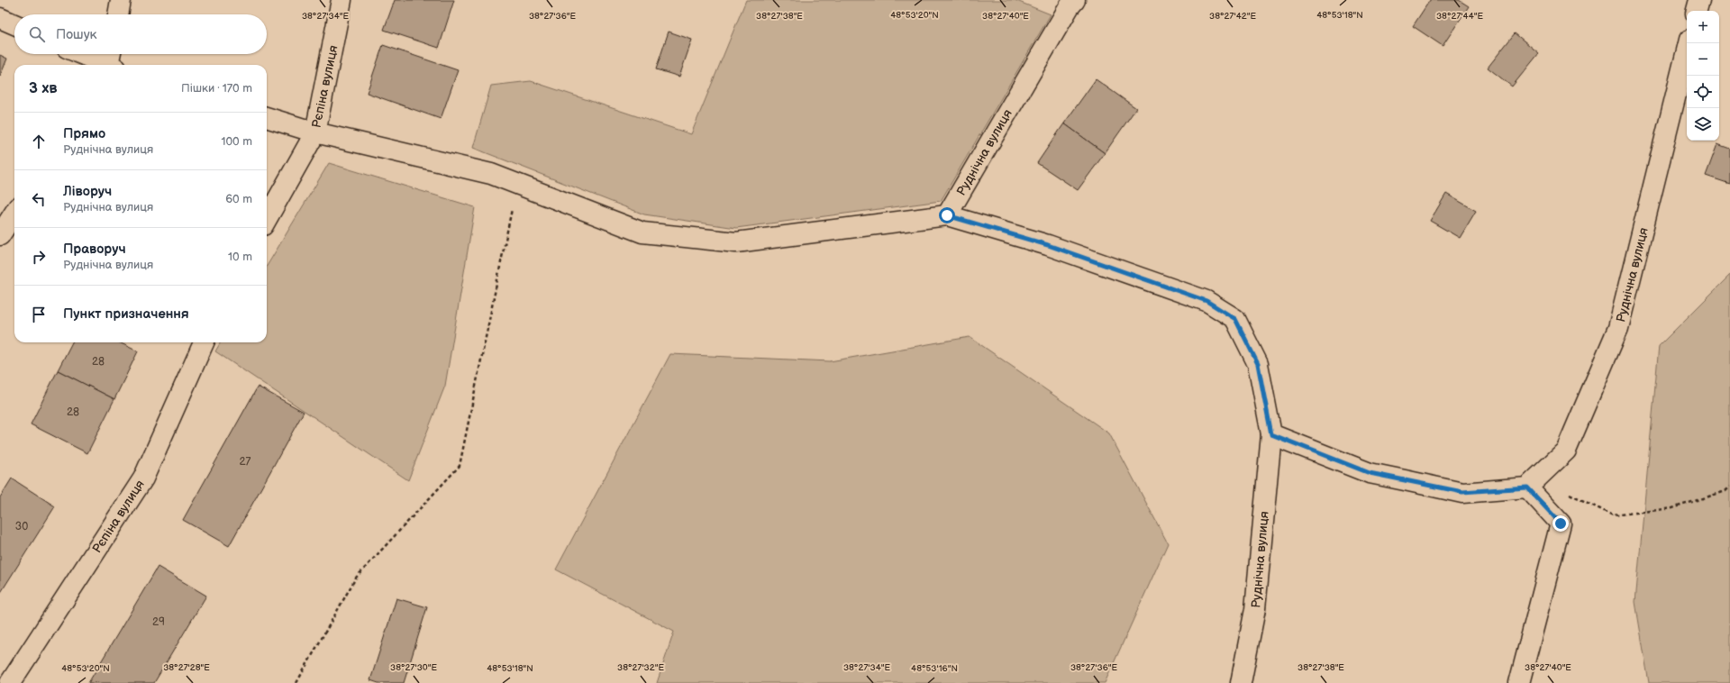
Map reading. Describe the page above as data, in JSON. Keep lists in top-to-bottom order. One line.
{"streets":{"street":["Рєпіна вулиця","Руднічна вулиця"]},"house_numbers":["28","28","27","30","29"],"page":{"map_buttons":["+","−"],"search":"Пошук","heading":["3 хв","Пішки · 170 m"],"list":[["Прямо","Руднічна вулиця","100 m"],["Ліворуч","Руднічна вулиця","60 m"],["Праворуч","Руднічна вулиця","10 m"],"Пункт призначення"]},"coordinates":["48°53'20\"N","48°53'18\"N","38°27'36\"E","38°27'34\"E","38°27'38\"E","38°27'40\"E","38°27'42\"E","38°27'44\"E","38°27'28\"E","38°27'30\"E","38°27'32\"E","48°53'16\"N"]}
